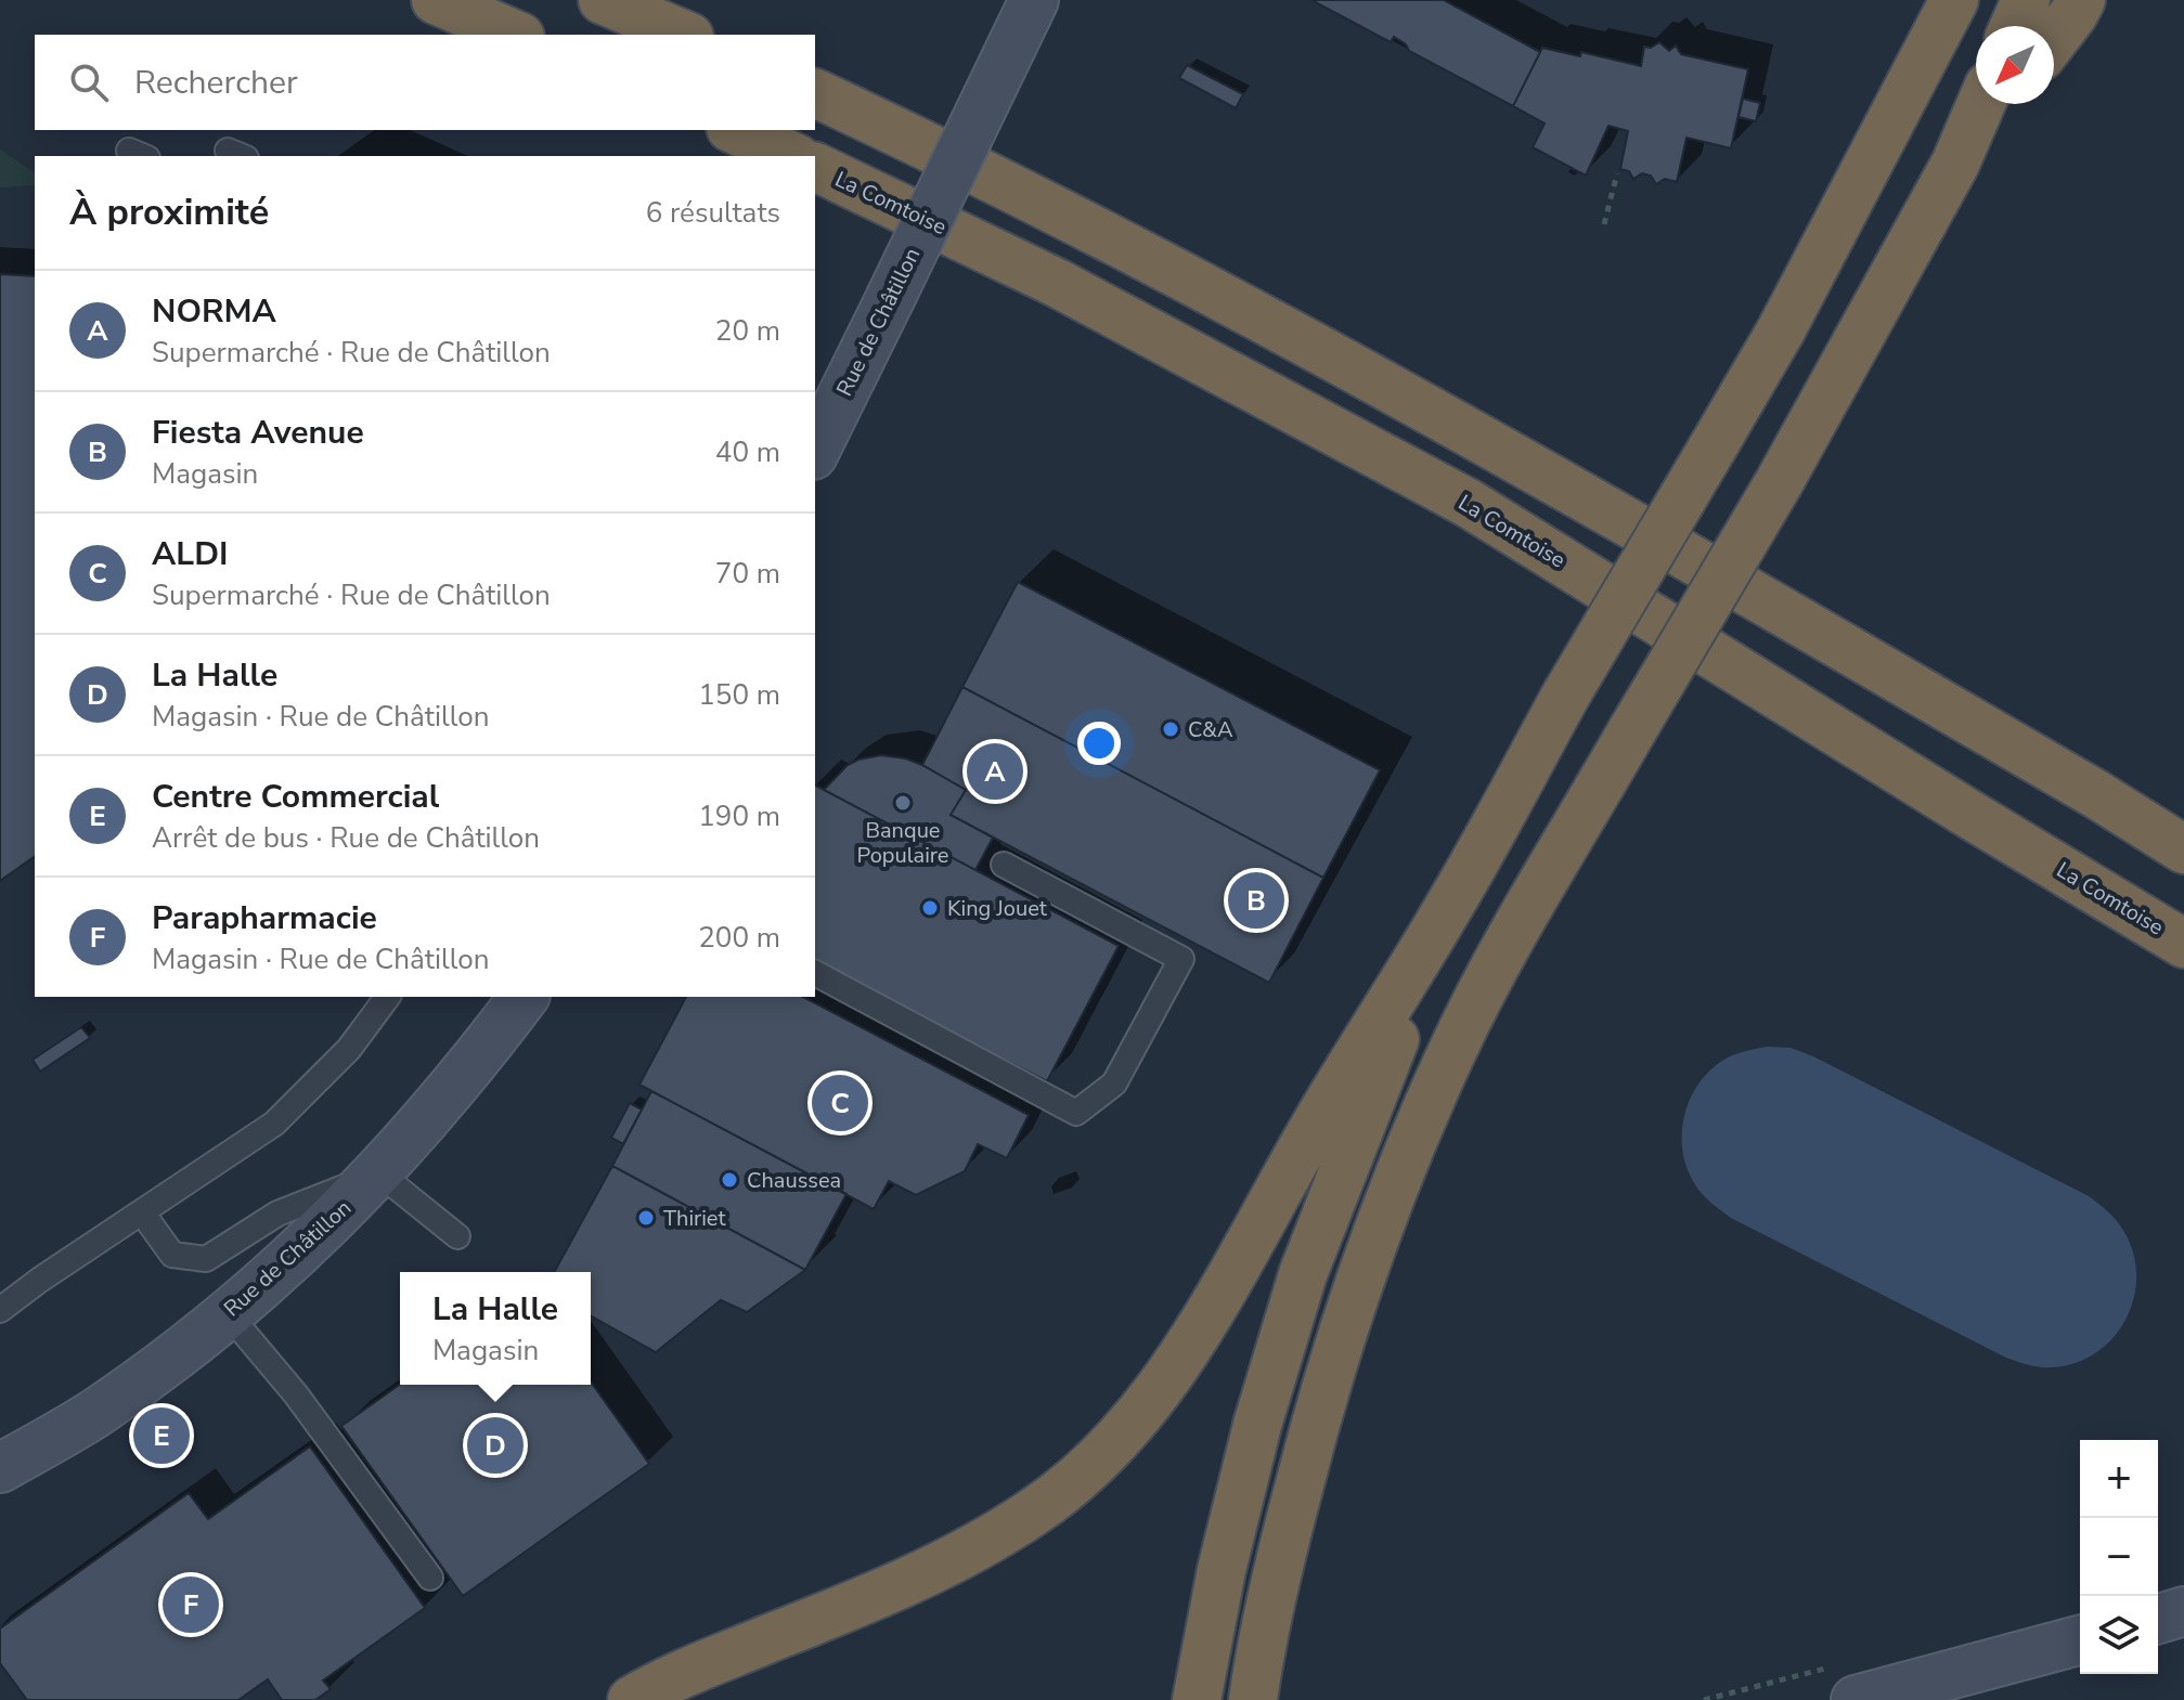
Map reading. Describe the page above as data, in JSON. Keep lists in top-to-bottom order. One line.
{"streets":{"highway":["La Comtoise"],"street":["Rue de Châtillon"]},"places":["C&A","Banque Populaire","King Jouet","Chaussea","Thiriet"],"north":"bottom left","page":{"search":"Rechercher","heading":["À proximité","6 résultats"],"list":[{"mark":"A","name":"NORMA","note":"Supermarché · Rue de Châtillon","value":"20 m"},{"mark":"B","name":"Fiesta Avenue","note":"Magasin","value":"40 m"},{"mark":"C","name":"ALDI","note":"Supermarché · Rue de Châtillon","value":"70 m"},{"mark":"D","name":"La Halle","note":"Magasin · Rue de Châtillon","value":"150 m"},{"mark":"E","name":"Centre Commercial","note":"Arrêt de bus · Rue de Châtillon","value":"190 m"},{"mark":"F","name":"Parapharmacie","note":"Magasin · Rue de Châtillon","value":"200 m"}],"pins":["A","B","C","E","D","F"],"popup":["La Halle","Magasin"],"map_buttons":["+","−"]}}
